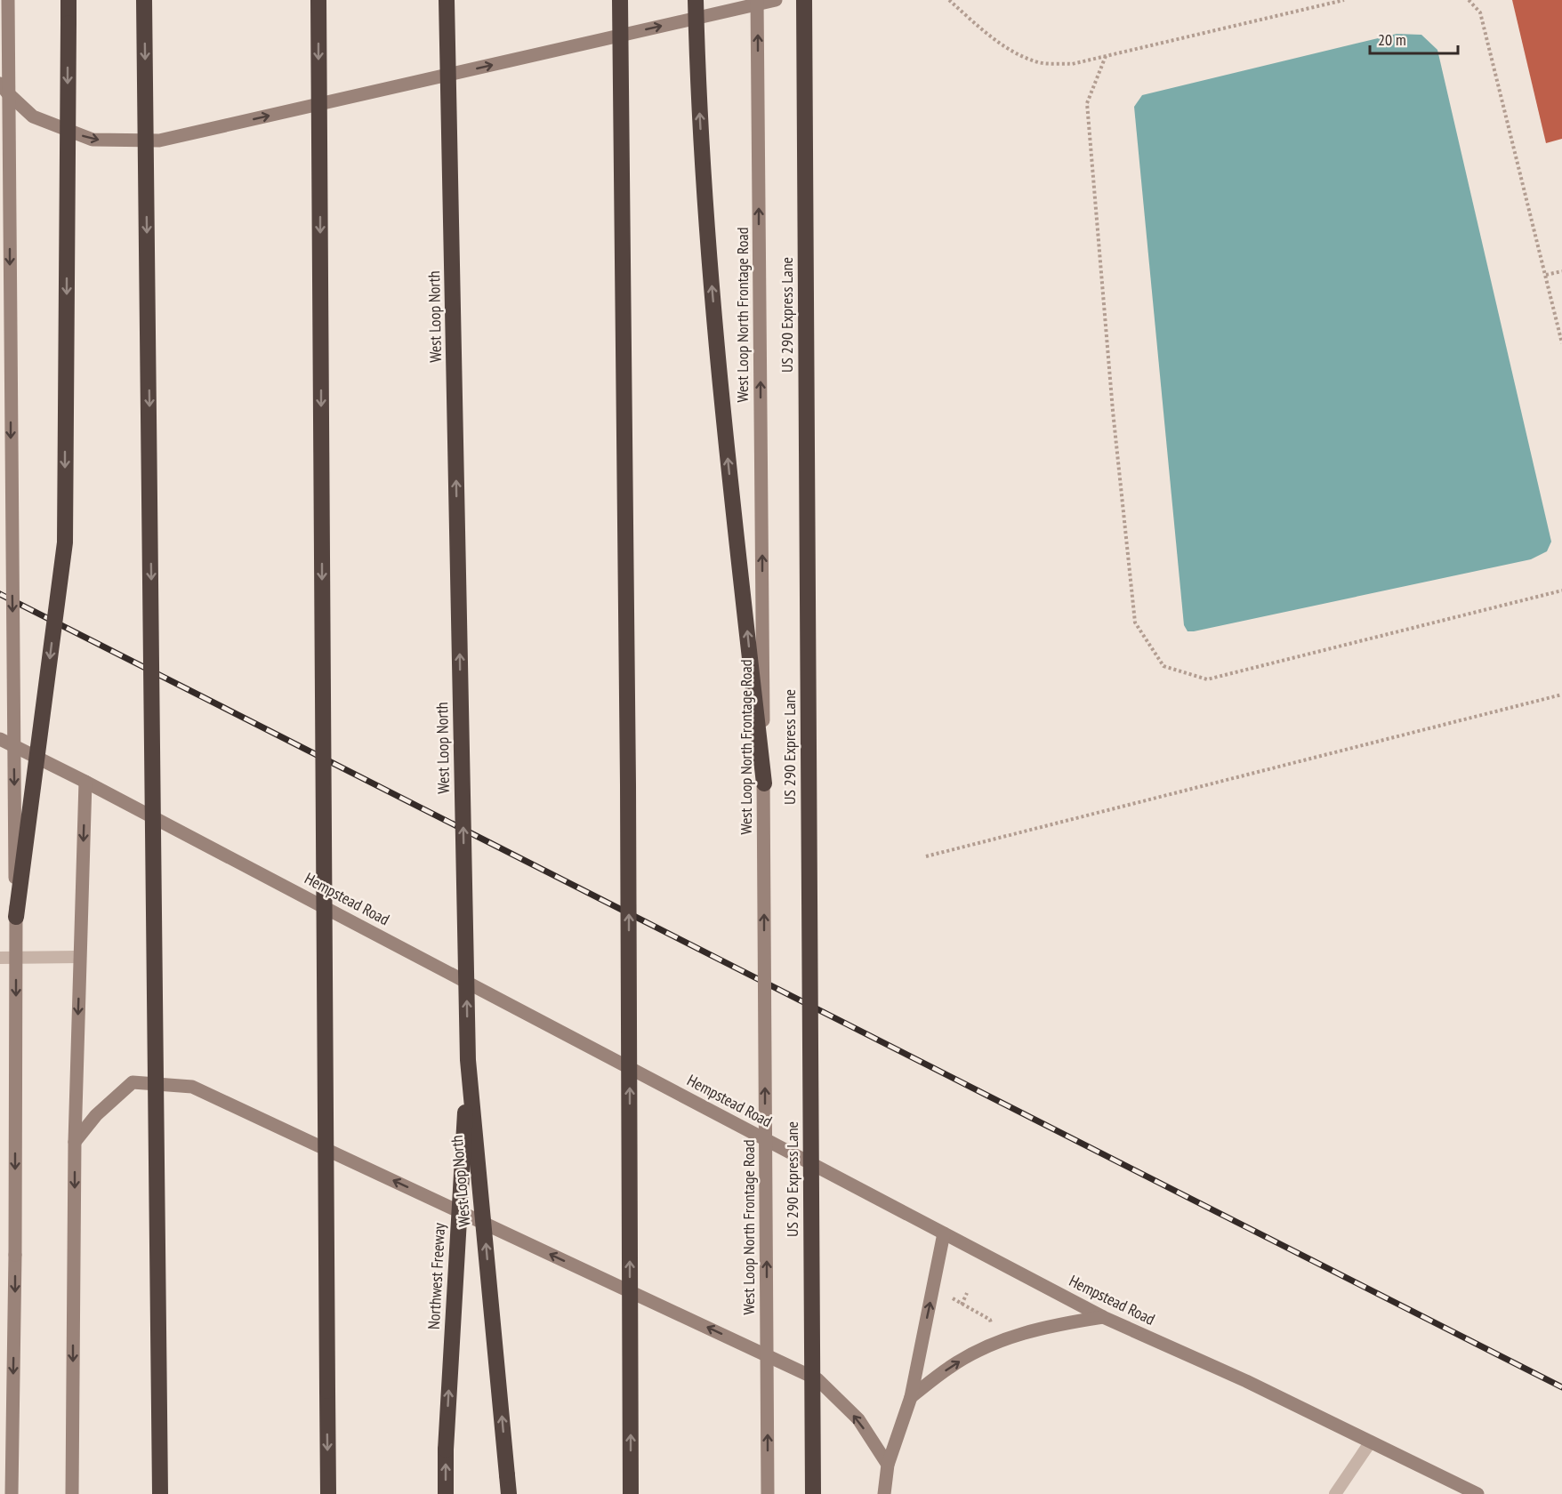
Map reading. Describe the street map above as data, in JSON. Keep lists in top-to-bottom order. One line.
{"streets":{"highway":["US 290 Express Lane","West Loop North","Northwest Freeway"],"main road":["West Loop North Frontage Road","Hempstead Road"]},"crossings":[["West Loop North","Northwest Freeway"]],"one_way":["West Loop North Frontage Road"],"scale_bar":"20 m"}
